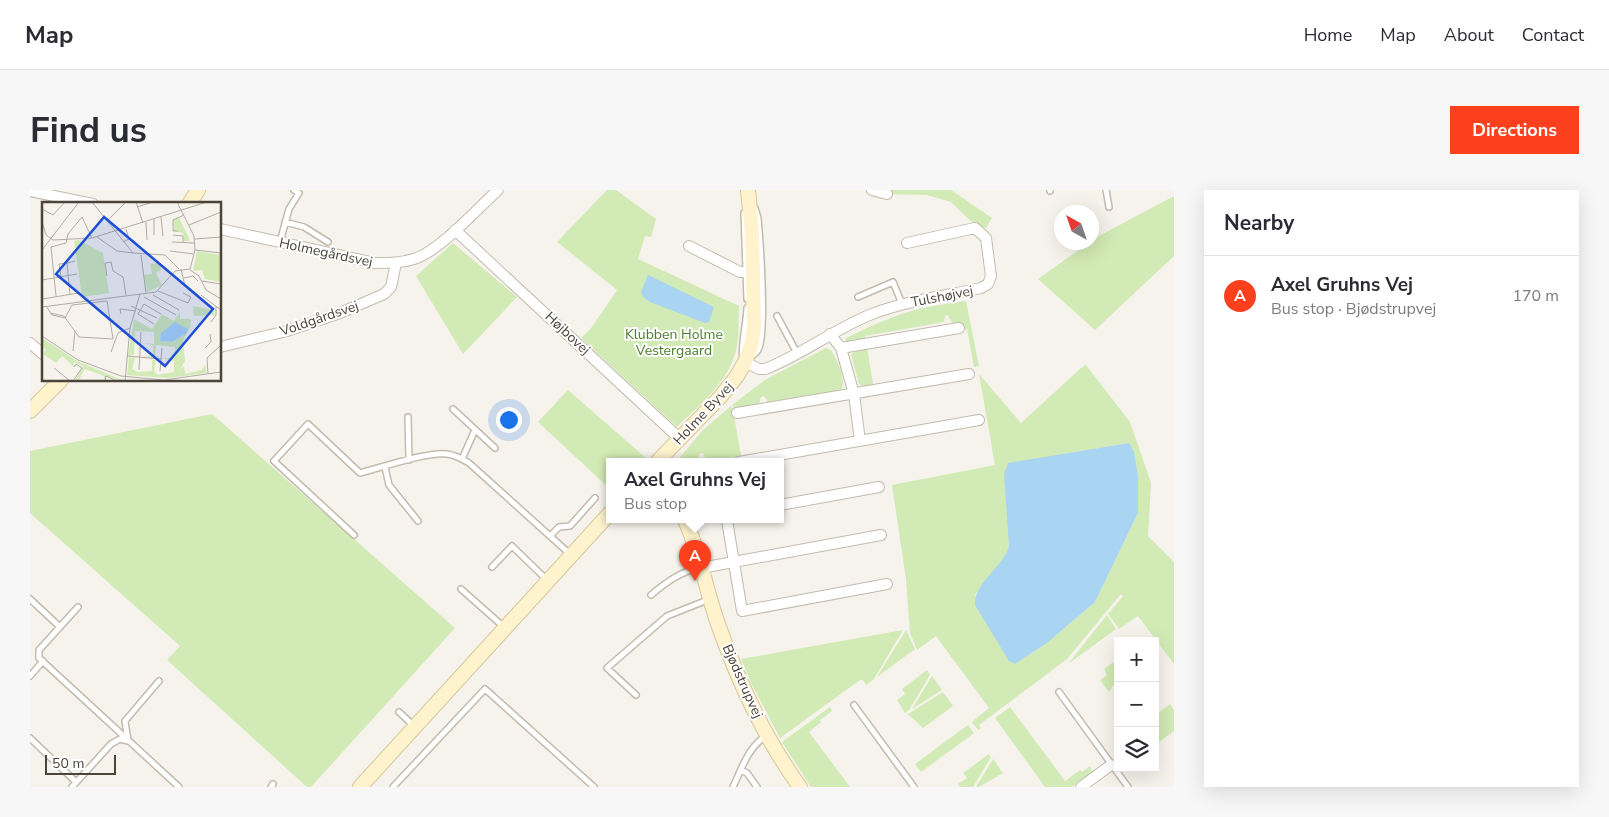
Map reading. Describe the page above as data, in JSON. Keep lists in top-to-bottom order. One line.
{"streets":{"street":["Holmegårdsvej","Tulshøjvej","Voldgårdsvej","Højbovej","Holme Byvej","Bjødstrupvej"]},"crossings":[["Holmegårdsvej","Voldgårdsvej"],["Holmegårdsvej","Højbovej"],["Tulshøjvej","Holme Byvej"],["Højbovej","Holme Byvej"]],"parks":["Klubben Holme Vestergaard"],"scale_bar":"50 m","north":"top left","page":{"header":"Map","nav":["Home","Map","About","Contact"],"buttons":"Directions","title":"Find us","heading":"Nearby","list":[{"mark":"A","name":"Axel Gruhns Vej","note":"Bus stop · Bjødstrupvej","value":"170 m"}],"popup":["Axel Gruhns Vej","Bus stop"],"pins":"A","map_buttons":["+","−"],"scale":"50 m"}}
